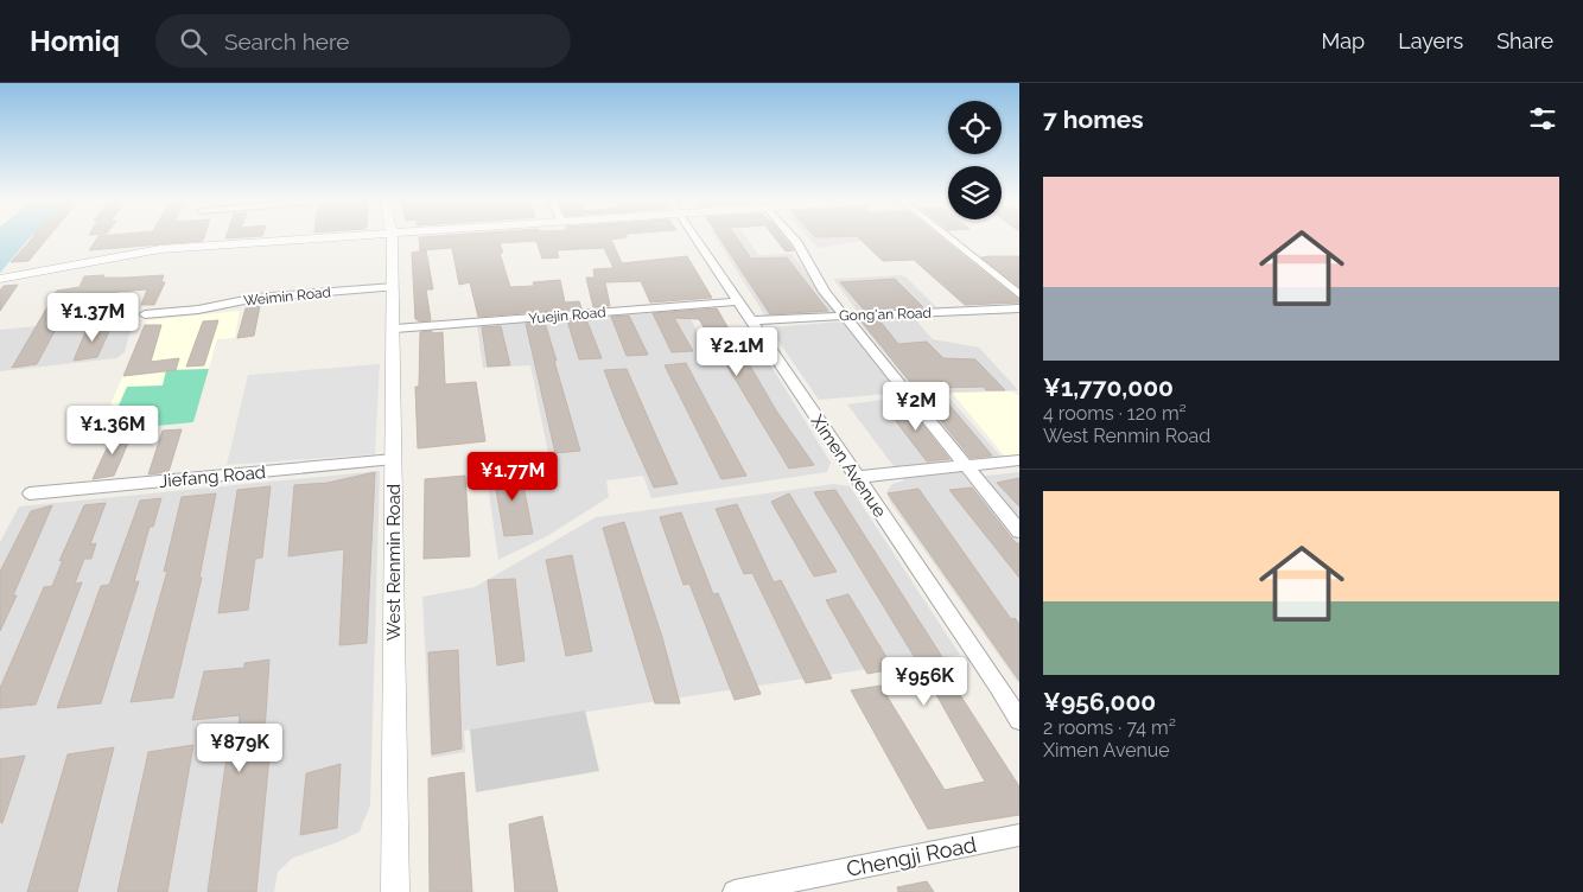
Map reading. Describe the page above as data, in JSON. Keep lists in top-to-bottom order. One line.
{"streets":{"street":["Weimin Road","Gong'an Road","Yuejin Road","Ximen Avenue","Jiefang Road","West Renmin Road","Chengji Road"]},"crossings":[["Weimin Road","West Renmin Road"],["Gong'an Road","Ximen Avenue"],["Yuejin Road","Ximen Avenue"],["Yuejin Road","West Renmin Road"],["Jiefang Road","West Renmin Road"]],"page":{"header":"Homiq","search":"Search here","nav":["Map","Layers","Share"],"heading":"7 homes","list":[{"name":"¥1,770,000","note":"4 rooms · 120 m² · West Renmin Road"},{"name":"¥956,000","note":"2 rooms · 74 m² · Ximen Avenue"}],"price":["¥1.37M","¥2.1M","¥2M","¥1.36M","¥1.77M","¥956K","¥879K"]}}
